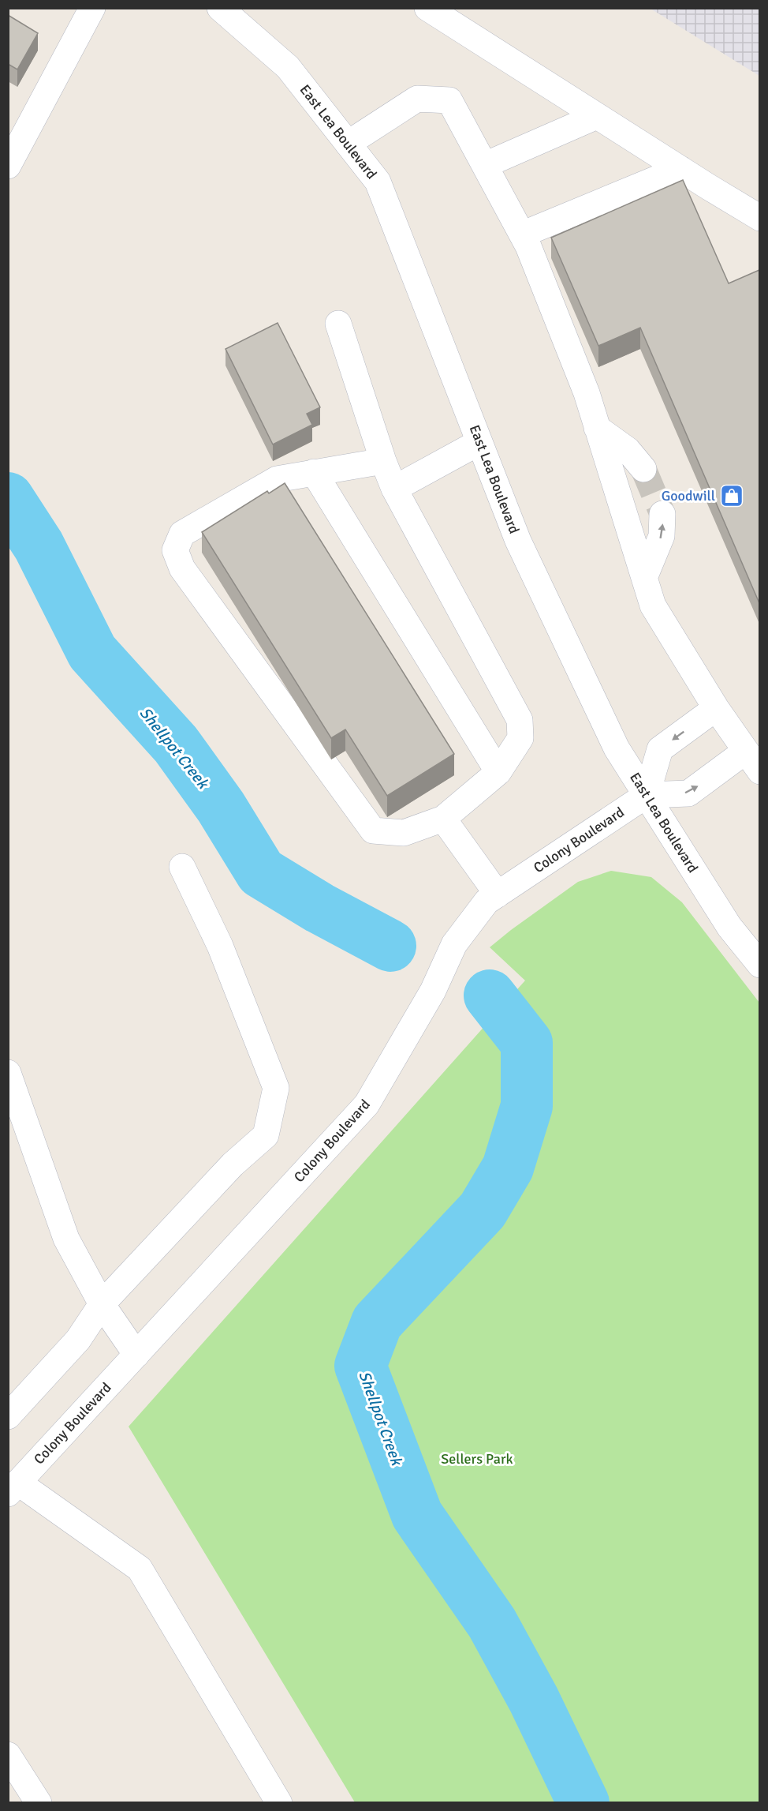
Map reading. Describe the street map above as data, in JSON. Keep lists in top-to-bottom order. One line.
{"streets":{"street":["East Lea Boulevard","Colony Boulevard"]},"crossings":[["East Lea Boulevard","Colony Boulevard"]],"water":["Shellpot Creek"],"parks":["Sellers Park"],"places":{"shop":["Goodwill"]}}
